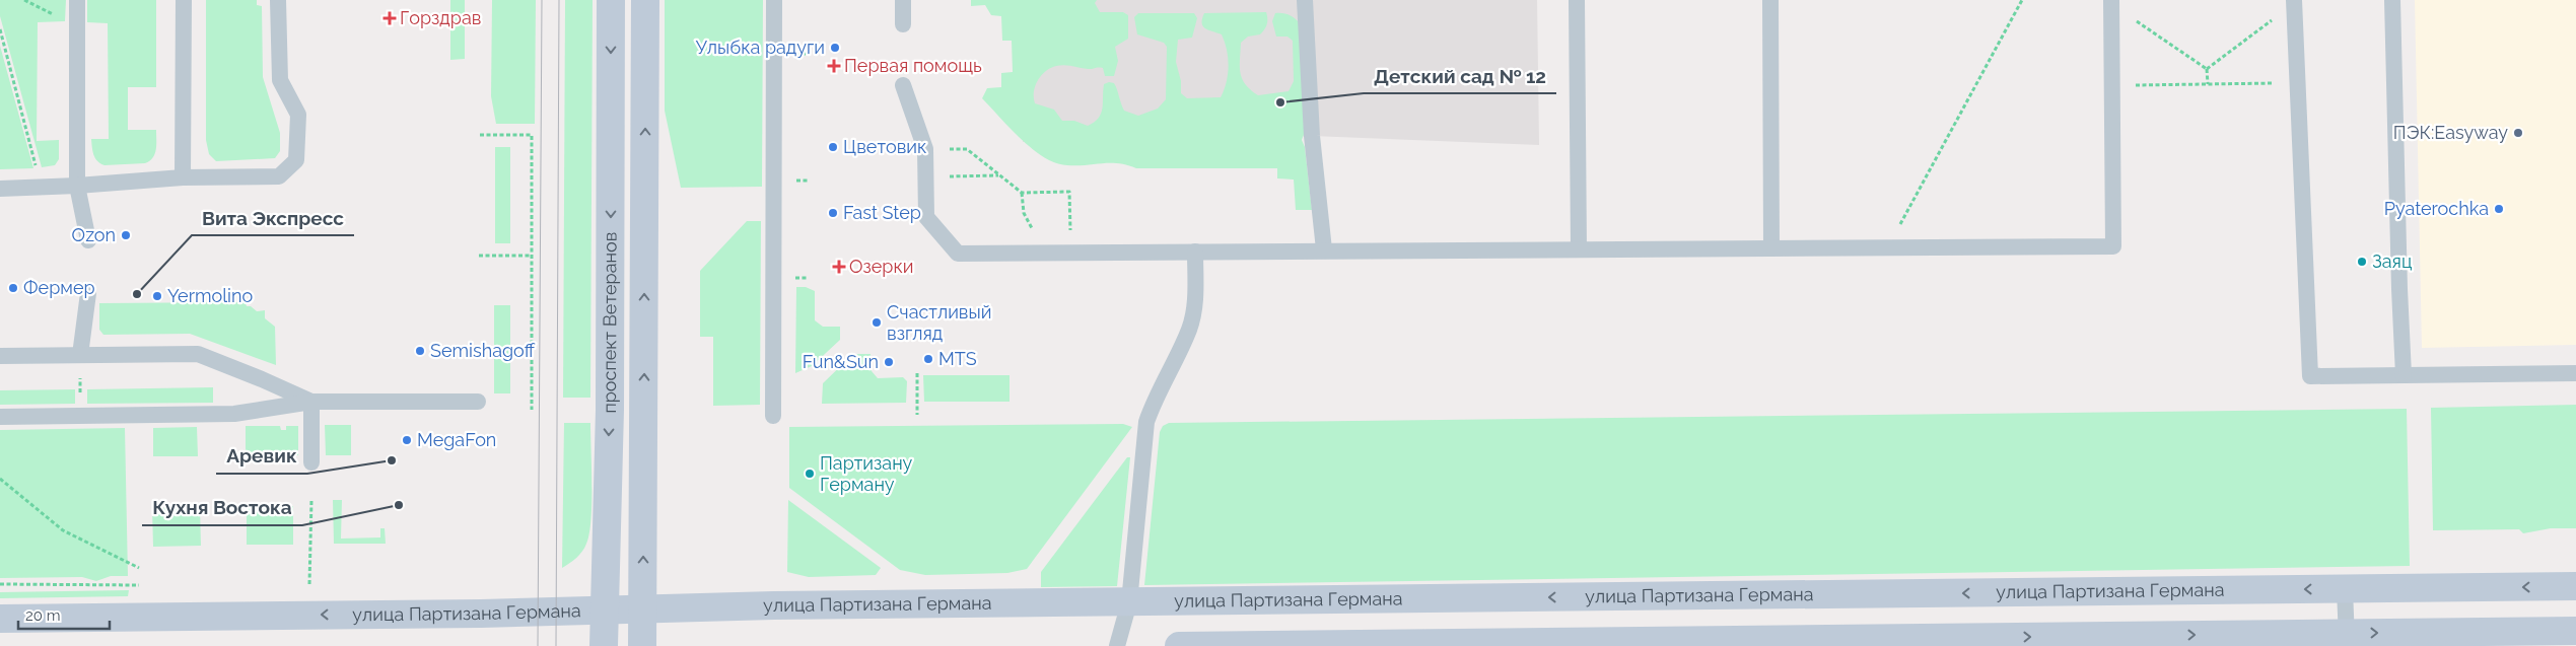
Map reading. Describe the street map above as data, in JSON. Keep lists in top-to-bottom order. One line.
{"streets":{"main road":["проспект Ветеранов","улица Партизана Германа"]},"crossings":[["проспект Ветеранов","улица Партизана Германа"]],"places":{"health":["Горздрав","Первая помощь","Озерки"],"other":["Улыбка радуги","Детский сад № 12","ПЭК:Easyway","Цветовик","Pyaterochka","Fast Step","Ozon","Заяц","Фермер","Вита Экспресс","Yermolino","Счастливый взгляд","Semishagoff","MTS","Fun&Sun","MegaFon","Аревик","Партизану Герману","Кухня Востока"]},"scale_bar":"20 m"}
